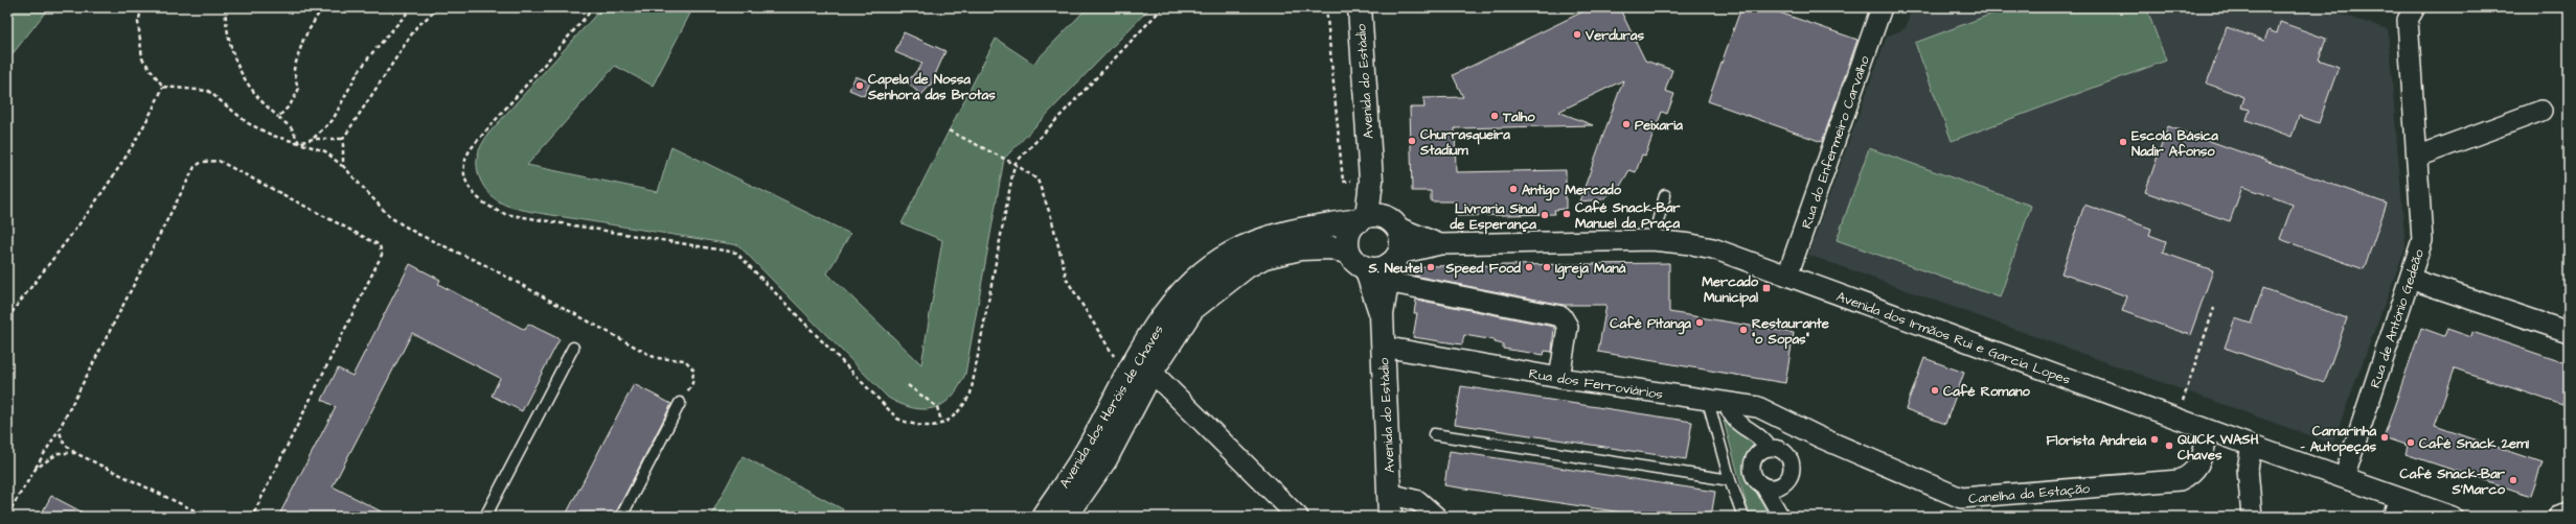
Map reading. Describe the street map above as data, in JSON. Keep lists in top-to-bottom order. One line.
{"streets":{"main road":["Avenida do Estádio","Avenida dos Heróis de Chaves"],"street":["Rua do Enfermeiro Carvalho","Rua de António Gedeão","Avenida dos Irmãos Rui e Garcia Lopes","Rua dos Ferroviários","Canelha da Estação"]},"crossings":[["Avenida do Estádio","Rua dos Ferroviários"],["Avenida do Estádio","Avenida dos Heróis de Chaves"],["Rua do Enfermeiro Carvalho","Avenida dos Irmãos Rui e Garcia Lopes"],["Rua de António Gedeão","Avenida dos Irmãos Rui e Garcia Lopes"],["Avenida dos Irmãos Rui e Garcia Lopes","Canelha da Estação"],["Rua dos Ferroviários","Canelha da Estação"]],"places":{"other":["Verduras","Capela de Nossa Senhora das Brotas","Talho","Peixaria","Churrasqueira Stadium","Escola Básica Nadir Afonso","Antigo Mercado","Café Snack-Bar Manuel da Praça","Livraria Sinal de Esperança","S. Neutel","Speed Food","Igreja Maná","Café Pitanga","Restaurante \"o Sopas\"","Café Romano","Camarinha - Autopeças","Florista Andreia","Café Snack 2em1","QUICK WASH Chaves","Café Snack-Bar S'Marco"],"transit":["Mercado Municipal"]}}
